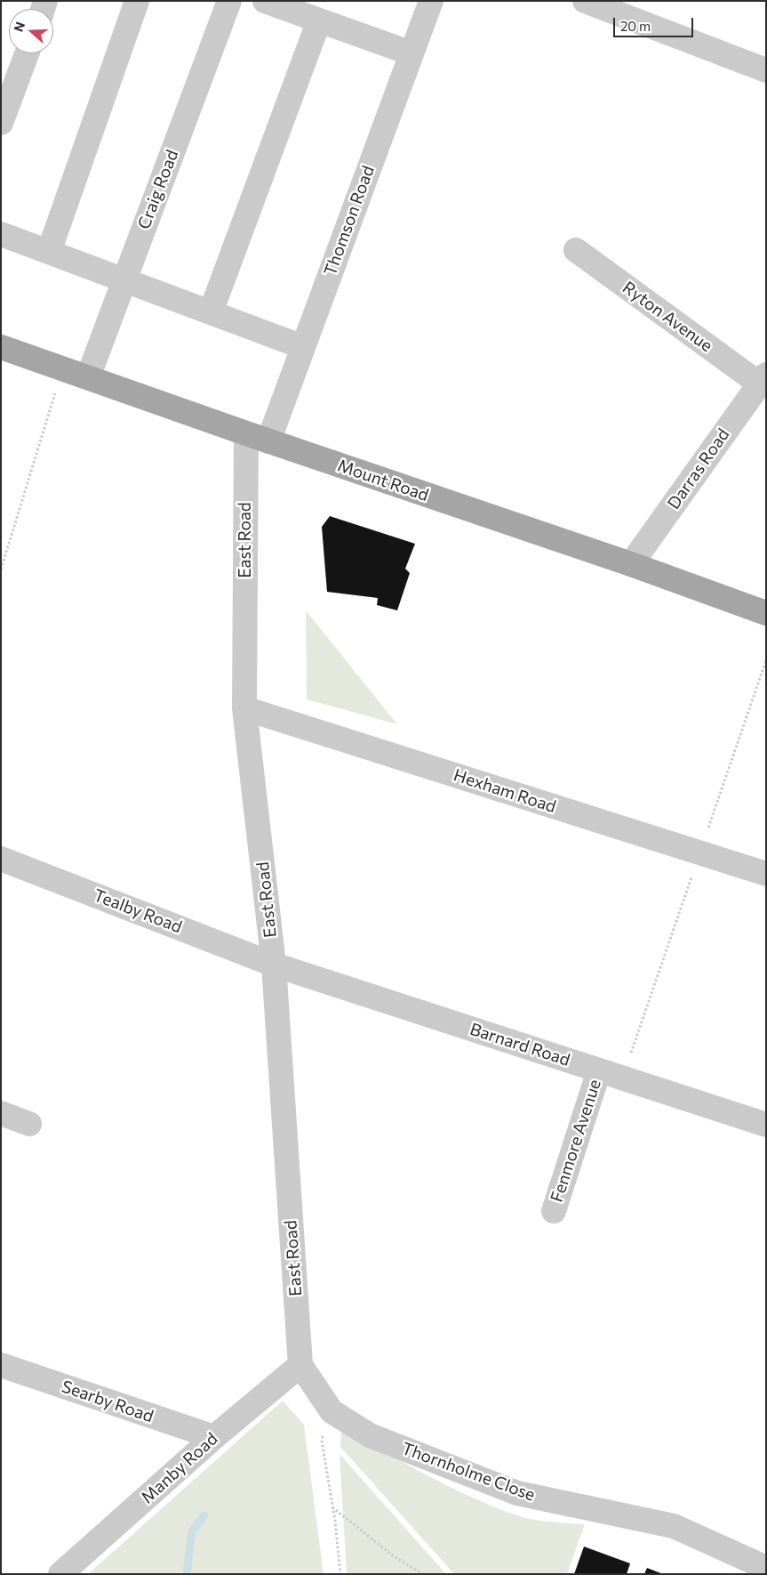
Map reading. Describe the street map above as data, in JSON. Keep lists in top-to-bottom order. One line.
{"streets":{"main road":["Mount Road"],"street":["Craig Road","Thomson Road","Ryton Avenue","Darras Road","East Road","Hexham Road","Tealby Road","Barnard Road","Fenmore Avenue","Searby Road","Manby Road","Thornholme Close"]},"crossings":[["Craig Road","Mount Road"],["Thomson Road","Mount Road"],["Thomson Road","East Road"],["Ryton Avenue","Darras Road"],["Darras Road","Mount Road"],["Mount Road","East Road"],["East Road","Hexham Road"],["East Road","Tealby Road"],["East Road","Barnard Road"],["East Road","Manby Road"],["East Road","Thornholme Close"],["Tealby Road","Barnard Road"],["Barnard Road","Fenmore Avenue"],["Searby Road","Manby Road"],["Manby Road","Thornholme Close"]],"scale_bar":"20 m","north":"left"}
